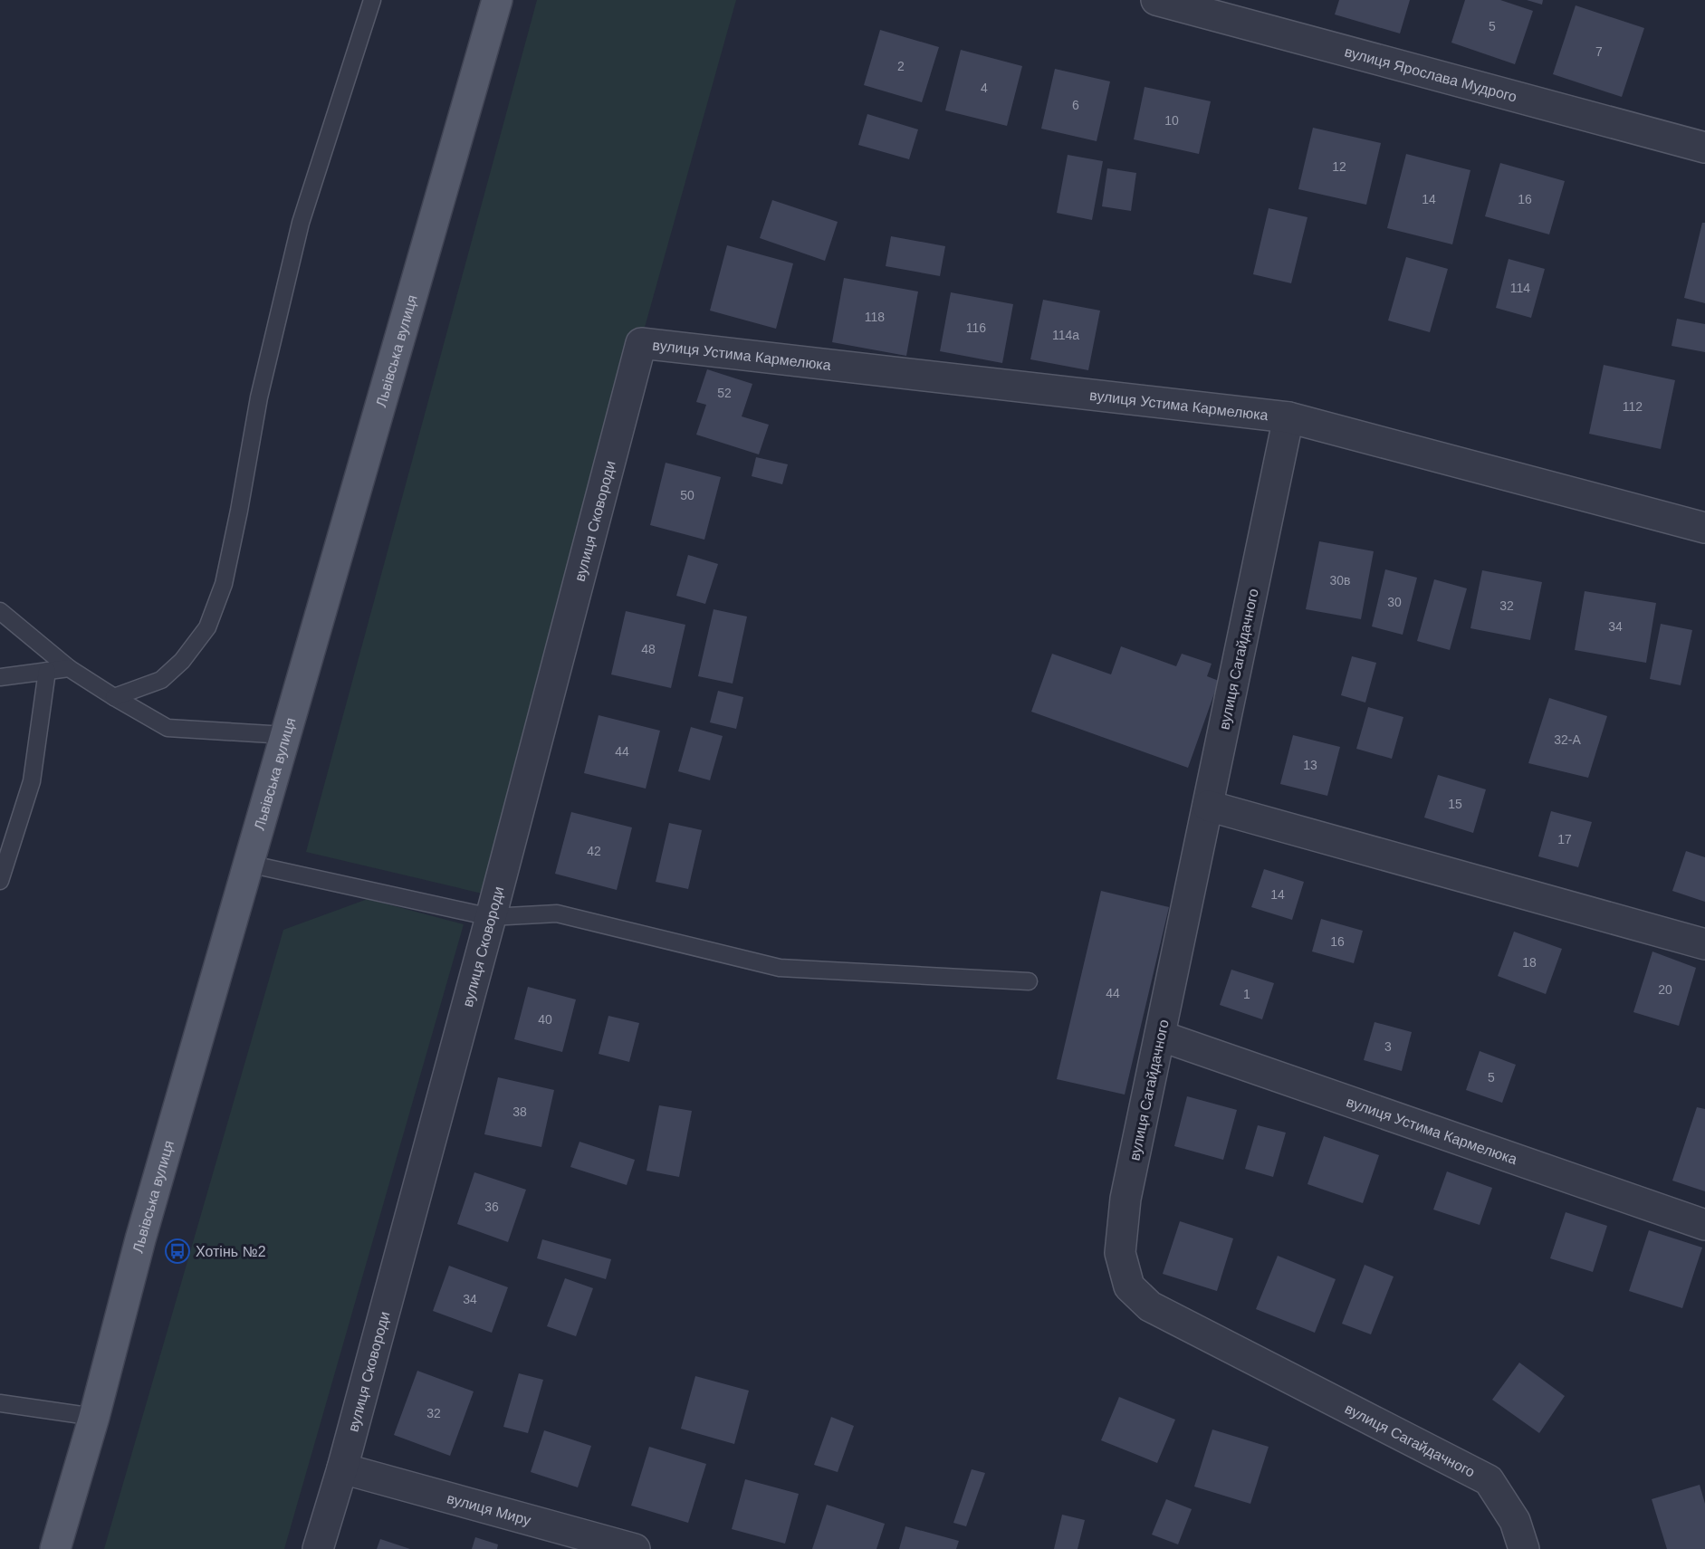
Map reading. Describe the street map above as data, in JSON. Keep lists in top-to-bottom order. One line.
{"streets":{"main road":["Львівська вулиця"],"street":["вулиця Ярослава Мудрого","вулиця Устима Кармелюка","вулиця Сковороди","вулиця Сагайдачного","вулиця Миру"]},"crossings":[["вулиця Устима Кармелюка","вулиця Сковороди"],["вулиця Устима Кармелюка","вулиця Сагайдачного"],["вулиця Сковороди","вулиця Миру"]],"places":{"bus stop":["Хотінь №2"]},"house_numbers":["5","7","2","4","6","10","12","14","16","114","118","116","114а","52","112","50","30в","30","32","34","48","32-А","44","13","15","17","42","14","16","18","20","44","1","40","3","5","38","36","34","32"]}
